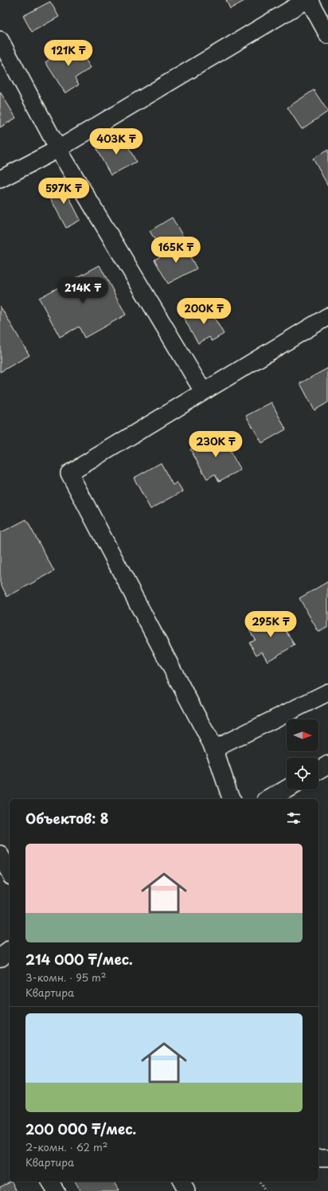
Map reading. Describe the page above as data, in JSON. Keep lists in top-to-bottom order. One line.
{"north":"right","page":{"price":["121K ₸","403K ₸","597K ₸","165K ₸","214K ₸","200K ₸","230K ₸","295K ₸"],"heading":"Объектов: 8","list":[{"name":"214 000 ₸/мес.","note":"3-комн. · 95 m² · Квартира"},{"name":"200 000 ₸/мес.","note":"2-комн. · 62 m² · Квартира"}]}}
